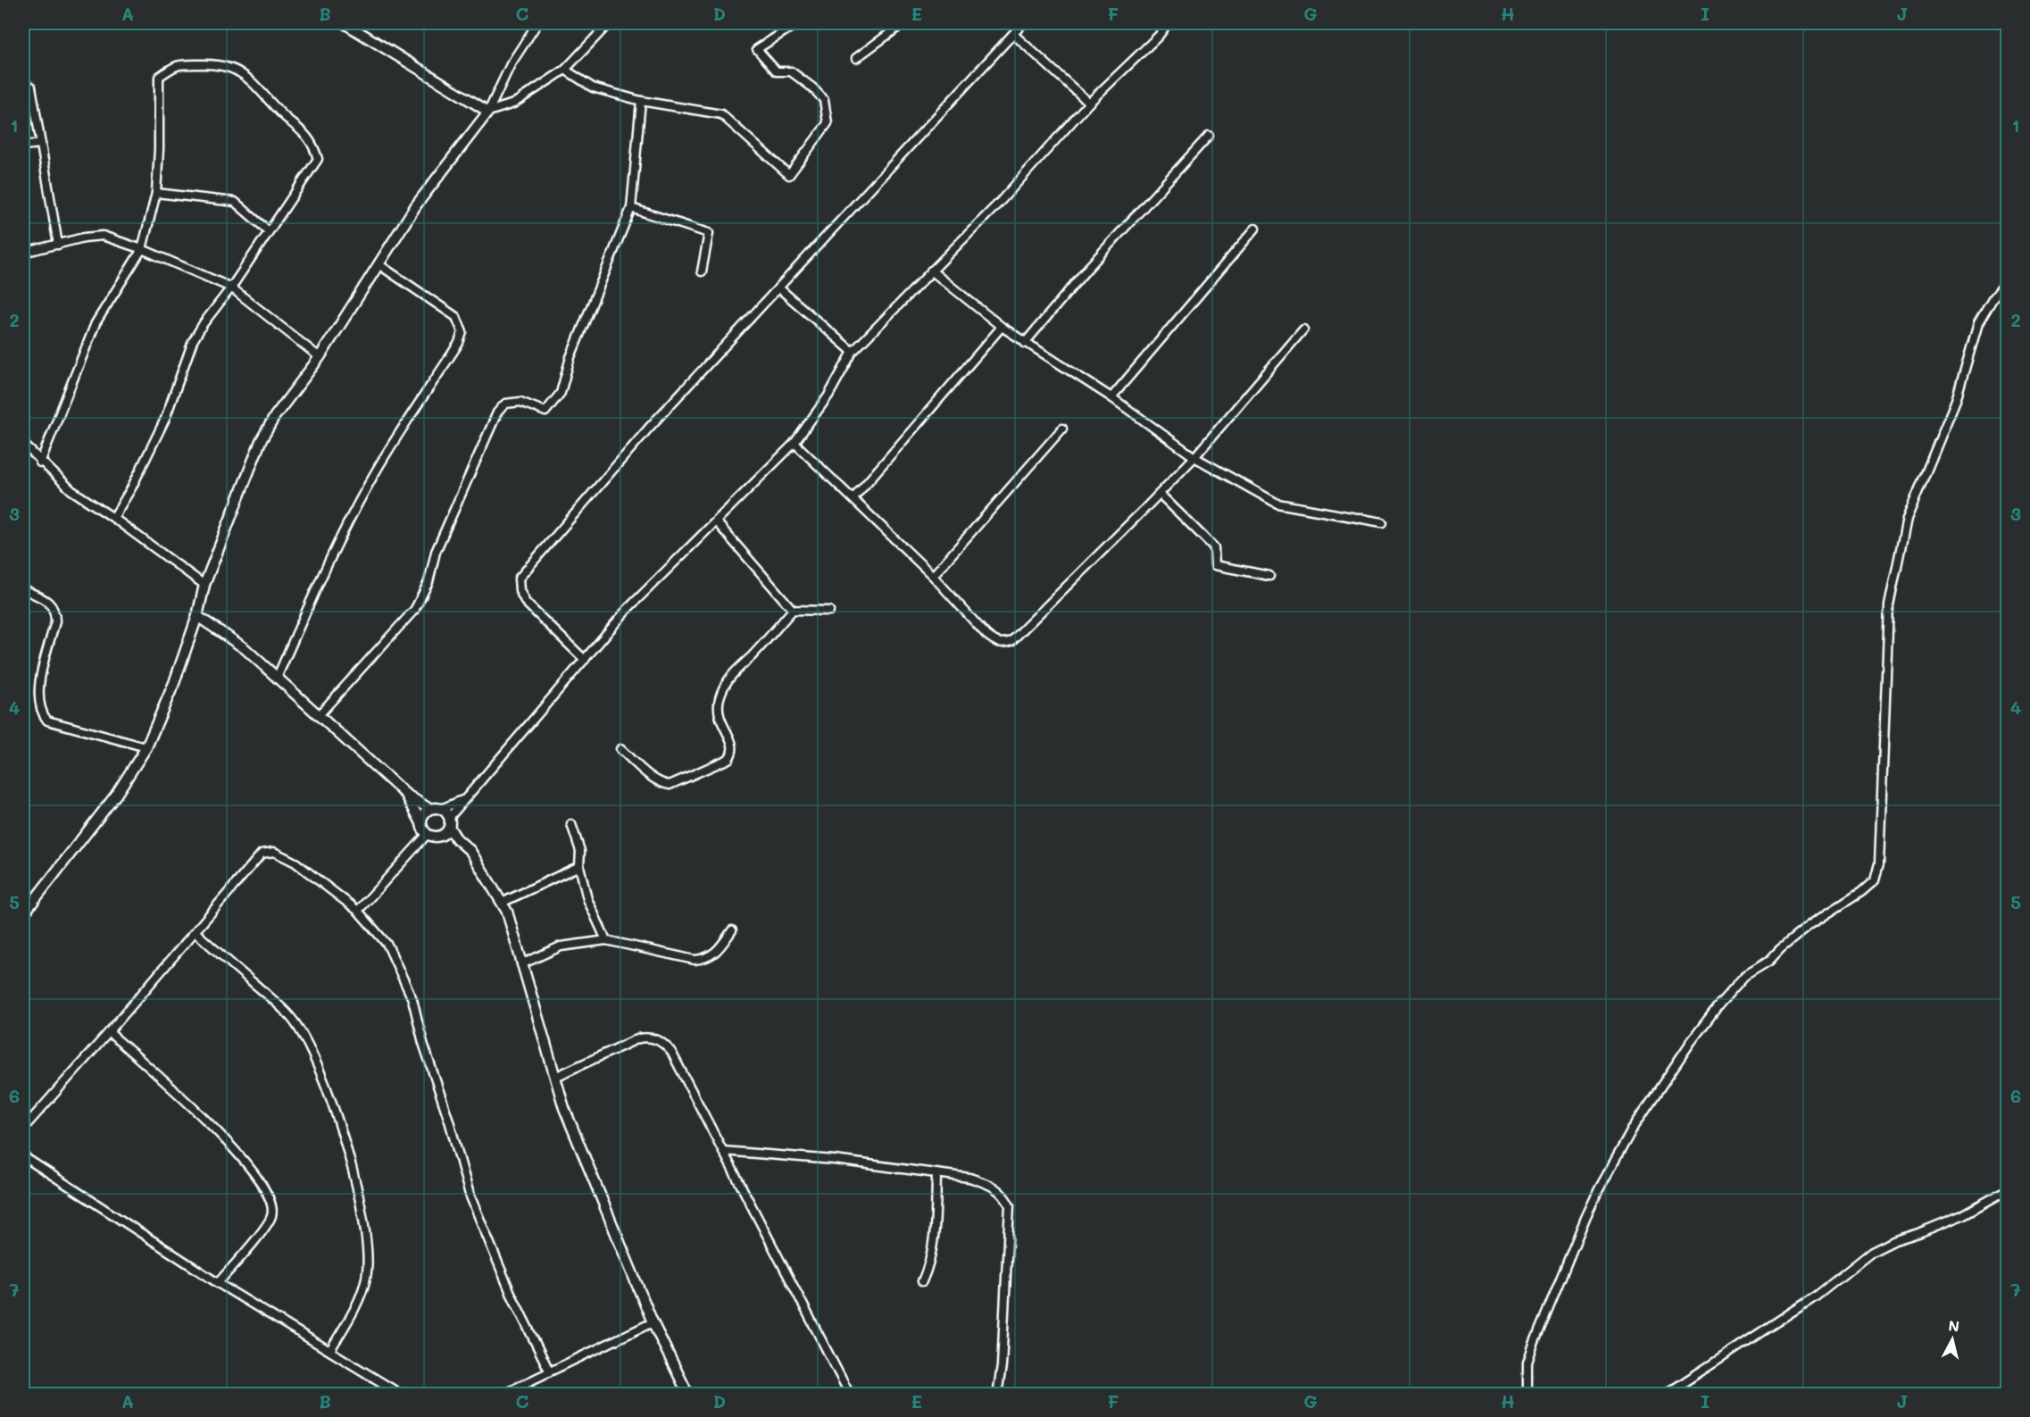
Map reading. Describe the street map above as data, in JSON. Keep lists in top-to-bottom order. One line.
{"north":"top","grid":{"columns":["A","B","C","D","E","F","G","H","I","J"],"rows":["1","2","3","4","5","6","7"]}}
